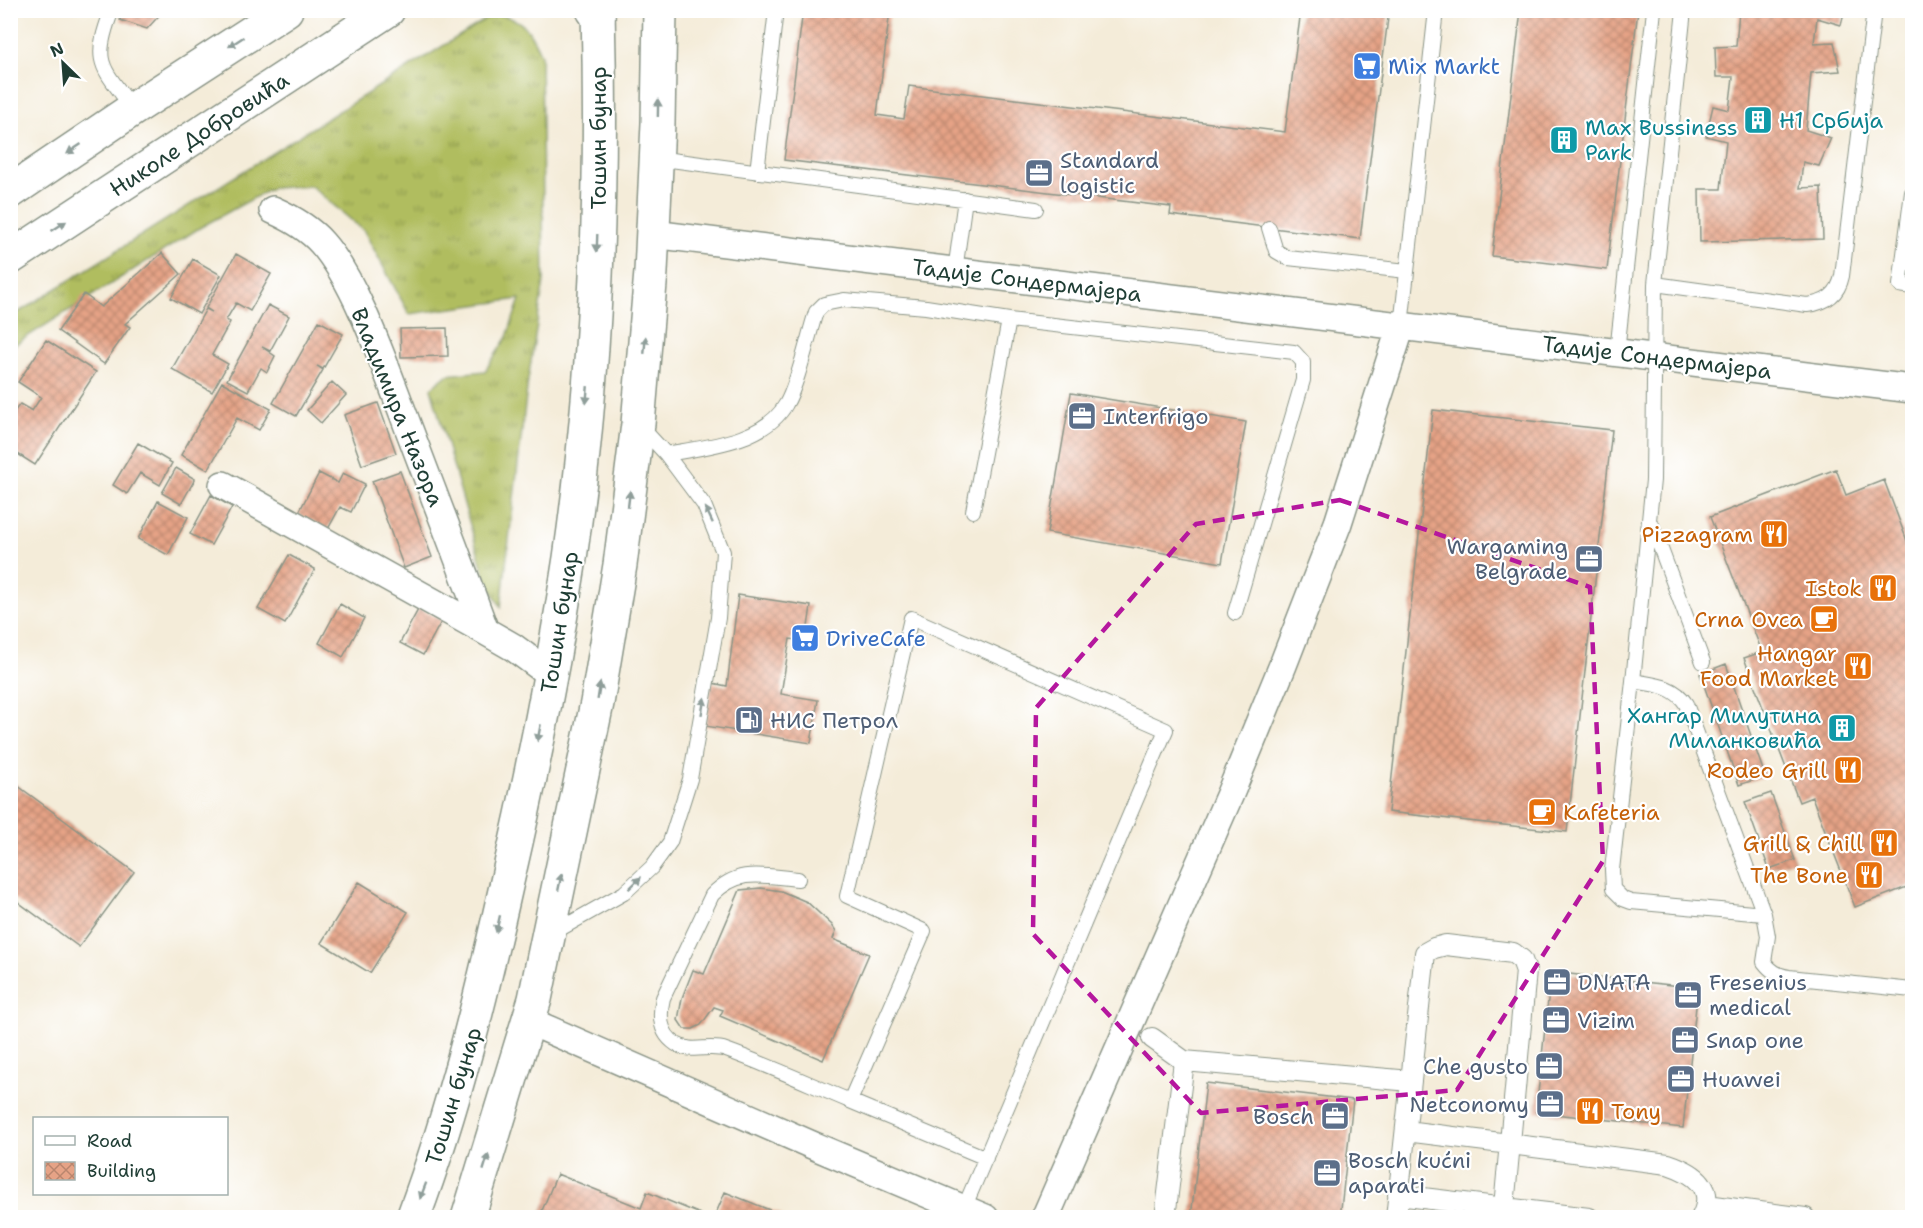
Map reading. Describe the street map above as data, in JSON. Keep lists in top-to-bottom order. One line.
{"streets":{"main road":["Николе Добровића","Тошин бунар"],"street":["Тадије Сондермајера","Владимира Назора"]},"places":{"supermarket":["Mix Markt","DriveCafe"],"building":["Н1 Србија","Max Bussiness Park","Хангар Милутина Миланковића"],"office":["Standard logistic","Interfrigo","Wargaming Belgrade","DNATA","Fresenius medical","Vizim","Snap one","Che gusto","Huawei","Netconomy","Bosch","Bosch kućni aparati"],"restaurant":["Pizzagram","Istok","Hangar Food Market","Rodeo Grill","Grill & Chill","The Bone","Tony"],"cafe":["Crna Ovca","Kafeteria"],"fuel station":["НИС Петрол"]},"legend":["Road","Building"],"north":"top left"}
